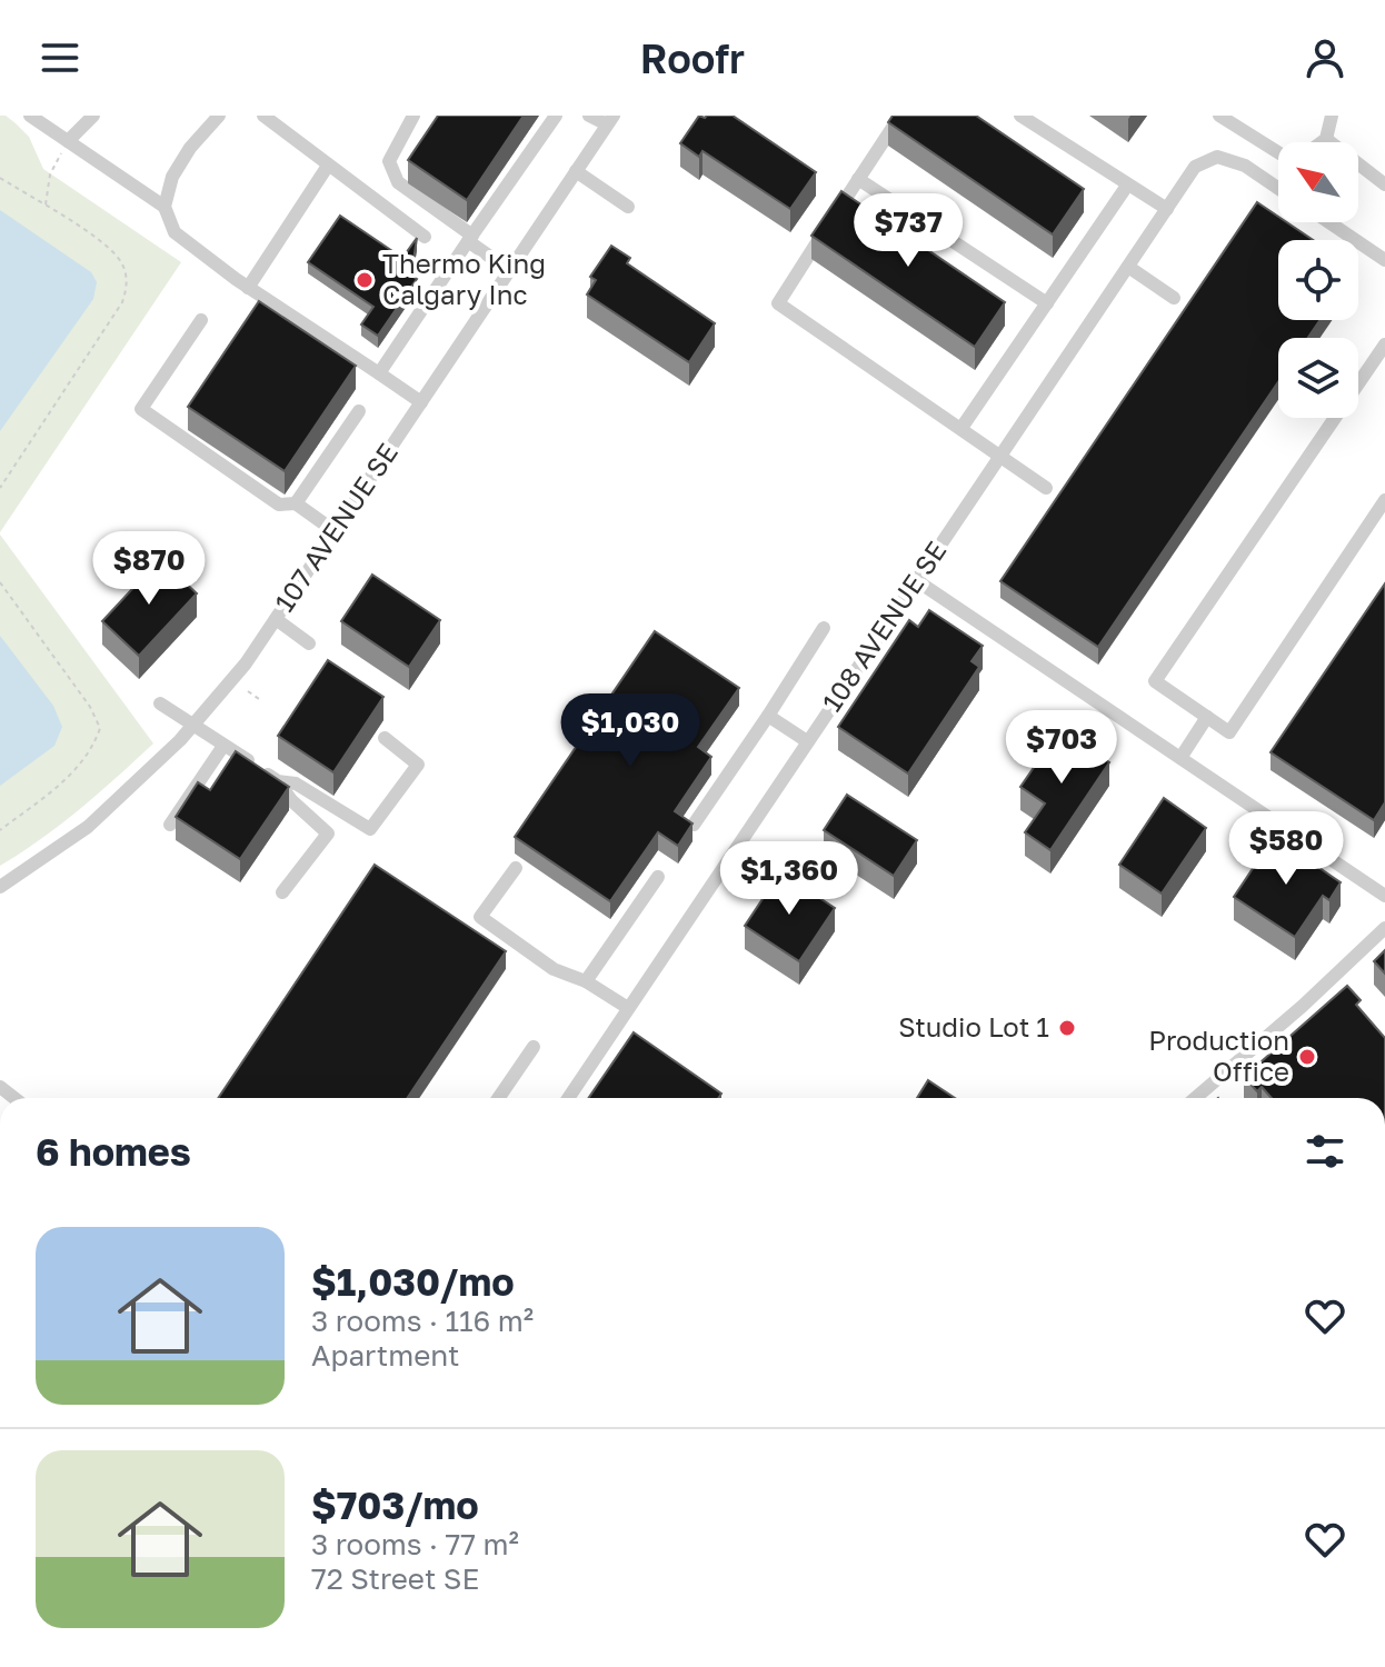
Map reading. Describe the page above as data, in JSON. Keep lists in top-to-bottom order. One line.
{"streets":{"street":["107 AVENUE SE","108 AVENUE SE"]},"places":["Thermo King Calgary Inc","Studio Lot 1","Production Office"],"north":"top left","page":{"header":"Roofr","price":["$737","$870","$1,030","$703","$580","$1,360"],"heading":"6 homes","list":[{"name":"$1,030/mo","note":"3 rooms · 116 m² · Apartment"},{"name":"$703/mo","note":"3 rooms · 77 m² · 72 Street SE"}]}}
